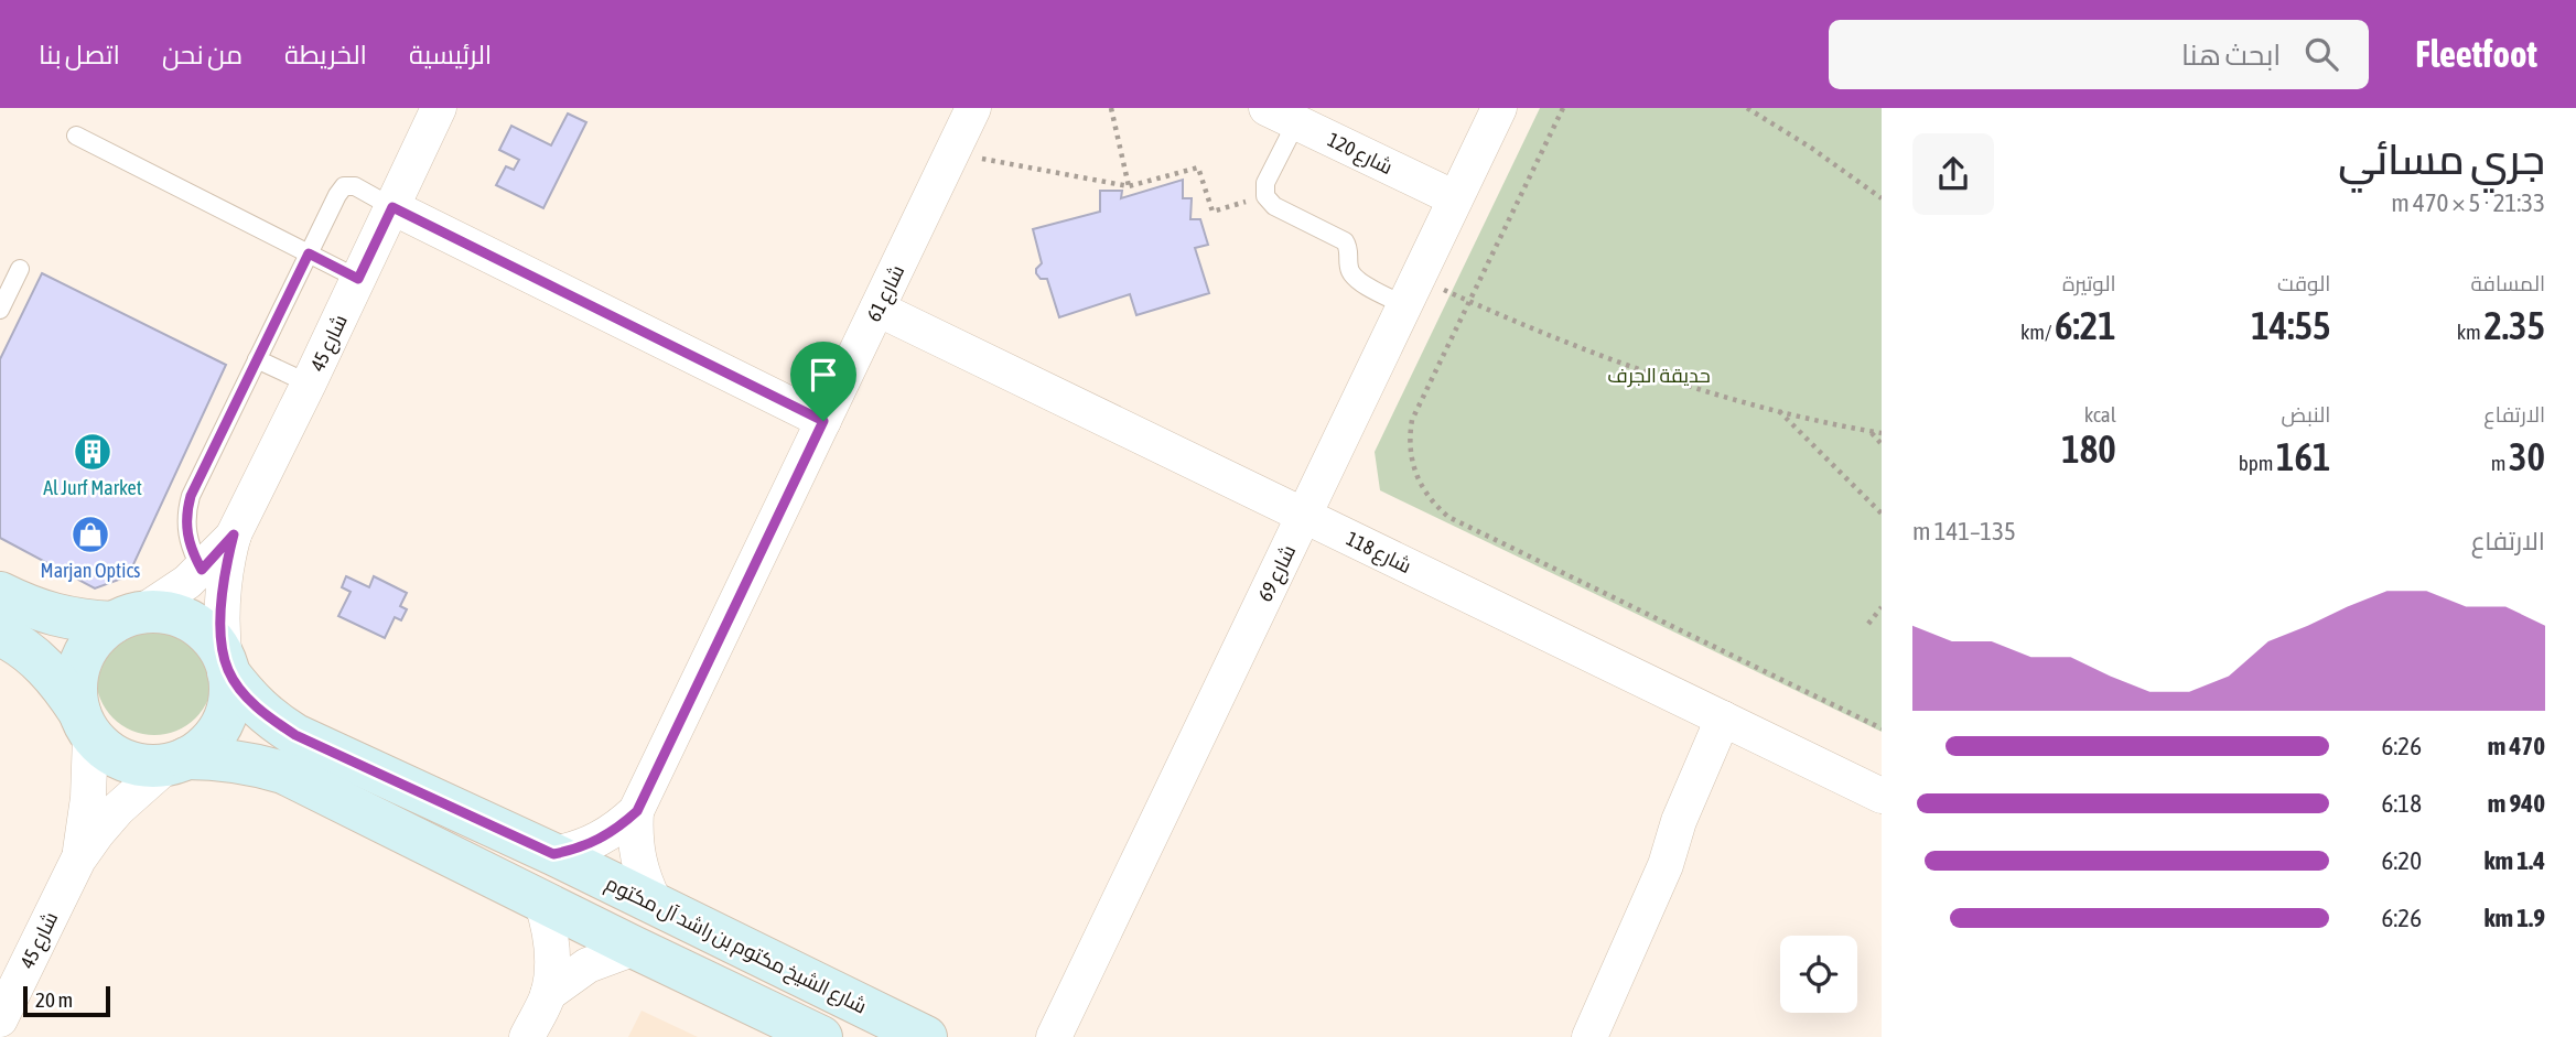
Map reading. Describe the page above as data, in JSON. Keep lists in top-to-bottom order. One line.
{"streets":{"street":["شارع 120","شارع 61","شارع 45","شارع 118","شارع 69","شارع الشيخ مكتوم بن راشد آل مكتوم"]},"crossings":[["شارع 120","شارع 69"],["شارع 61","شارع 118"],["شارع 61","شارع الشيخ مكتوم بن راشد آل مكتوم"],["شارع 45","شارع الشيخ مكتوم بن راشد آل مكتوم"],["شارع 118","شارع 69"]],"parks":["حديقة الجرف"],"places":{"building":["Al Jurf Market"],"shop":["Marjan Optics"]},"scale_bar":"20 m","page":{"header":"Fleetfoot","search":"ابحث هنا","nav":["الرئيسية","الخريطة","من نحن","اتصل بنا"],"heading":["جري مسائي","21:33 · 5 × 470 m"],"stats":[["المسافة","2.35 km"],["الوقت","14:55"],["الوتيرة","6:21 /km"],["الارتفاع","30 m"],["النبض","161 bpm"],["kcal","180"]],"chart":["الارتفاع","135–141 m"],"list":[{"name":"470 m","note":"6:26"},{"name":"940 m","note":"6:18"},{"name":"1.4 km","note":"6:20"},{"name":"1.9 km","note":"6:26"}],"scale":"20 m"}}
